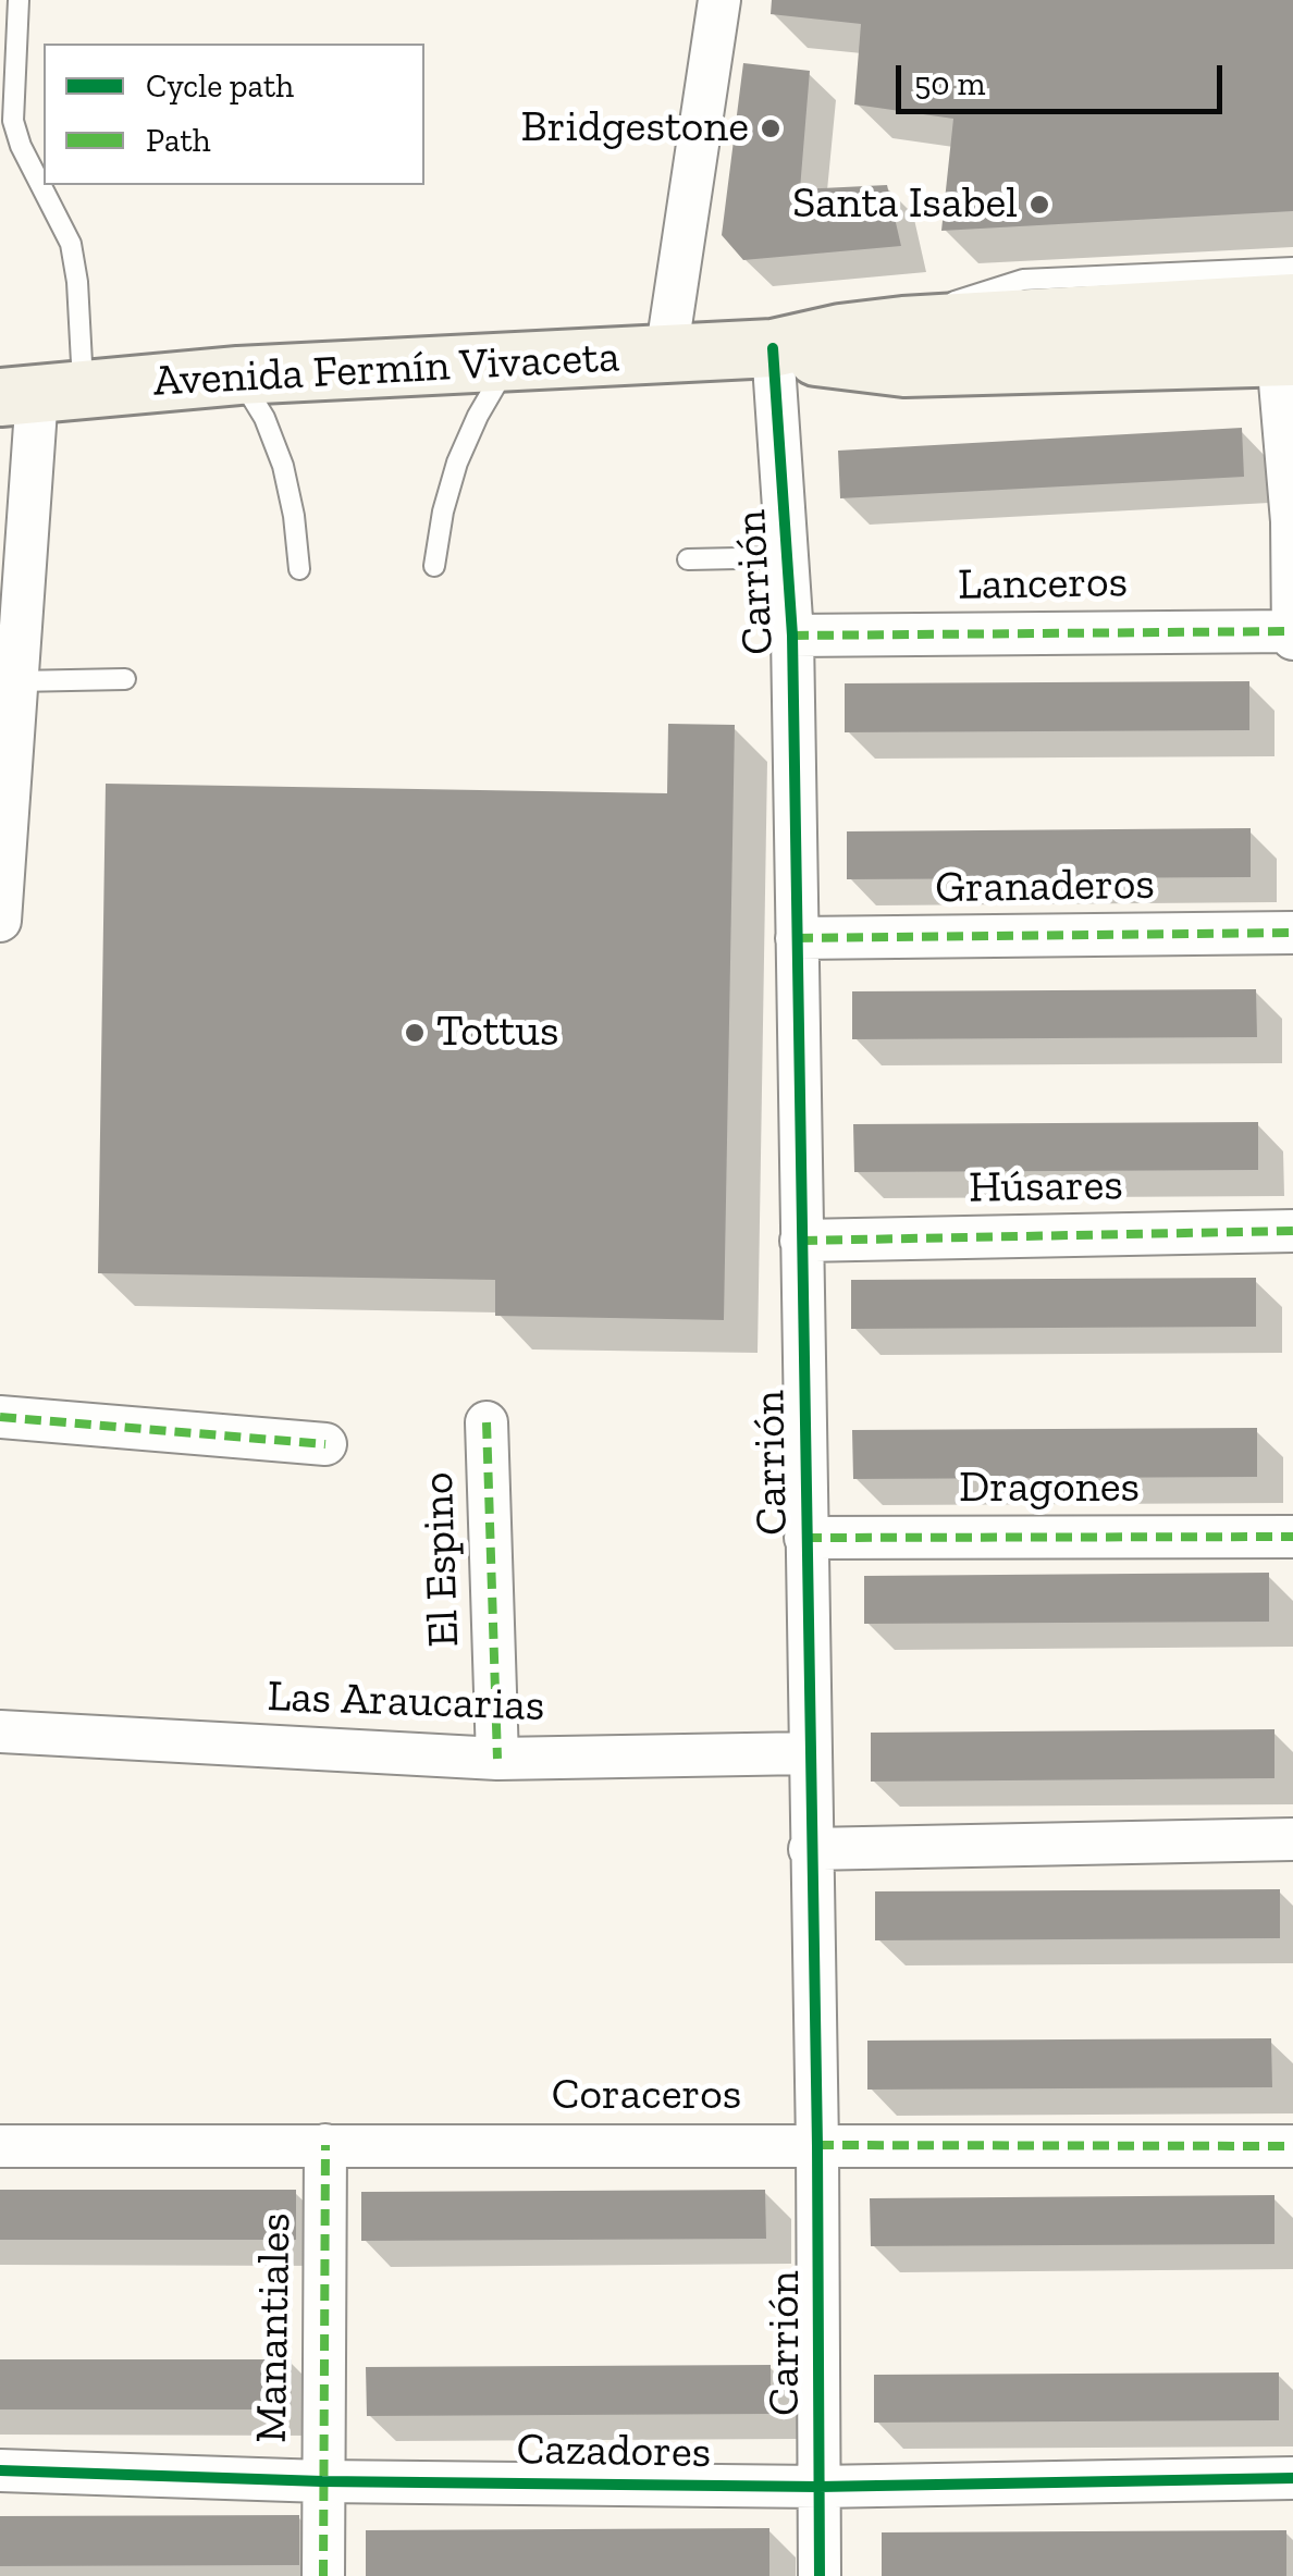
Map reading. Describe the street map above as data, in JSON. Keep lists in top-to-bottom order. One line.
{"streets":{"main road":["Avenida Fermín Vivaceta"],"street":["Carrión","Lanceros","Granaderos","Húsares","Dragones","El Espino","Las Araucarias","Coraceros","Manantiales","Cazadores"]},"crossings":[["Avenida Fermín Vivaceta","Carrión"],["Carrión","Lanceros"],["Carrión","Granaderos"],["Carrión","Húsares"],["Carrión","Dragones"],["Carrión","Las Araucarias"],["Carrión","Coraceros"],["Carrión","Cazadores"],["El Espino","Las Araucarias"],["Coraceros","Manantiales"],["Manantiales","Cazadores"]],"places":["Bridgestone","Santa Isabel","Tottus"],"legend":["Cycle path","Path"],"scale_bar":"50 m"}
